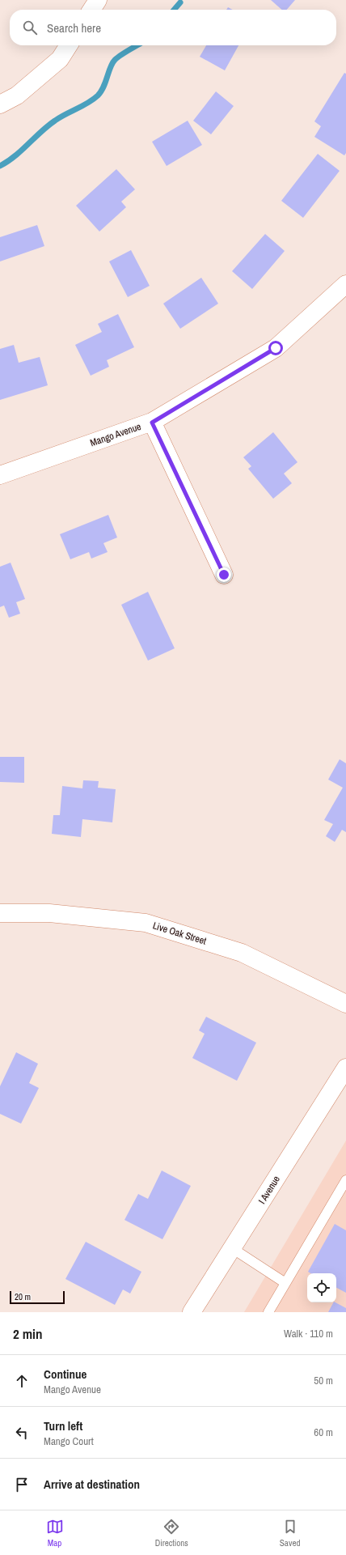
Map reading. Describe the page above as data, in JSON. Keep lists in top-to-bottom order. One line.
{"streets":{"street":["Mango Avenue","Live Oak Street","I Avenue"]},"scale_bar":"20 m","page":{"search":"Search here","scale":"20 m","heading":["2 min","Walk · 110 m"],"list":[["Continue","Mango Avenue","50 m"],["Turn left","Mango Court","60 m"],"Arrive at destination"],"nav":["Map","Directions","Saved"]}}
